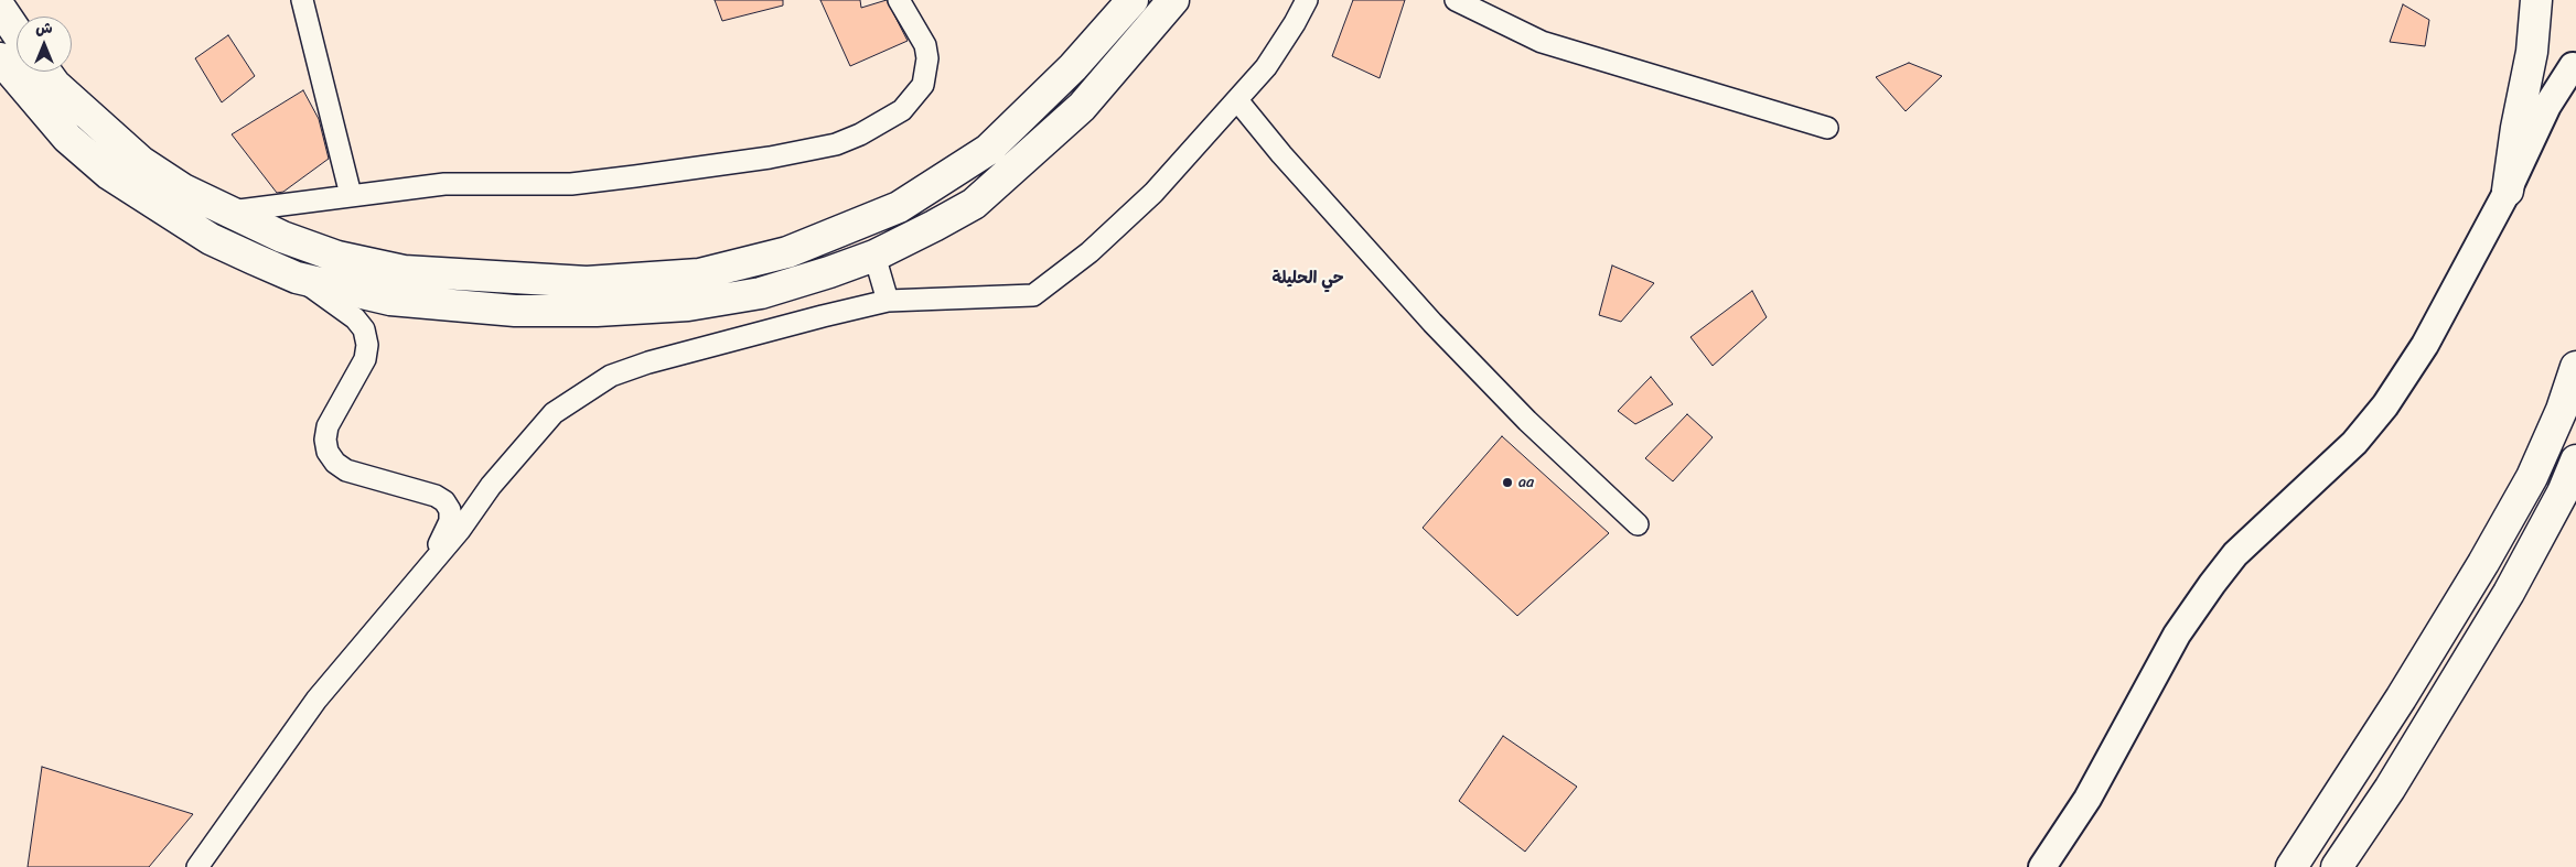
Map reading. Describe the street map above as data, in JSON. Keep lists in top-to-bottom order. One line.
{"districts":["حي الحليلة"],"places":["aa"],"north":"top"}
